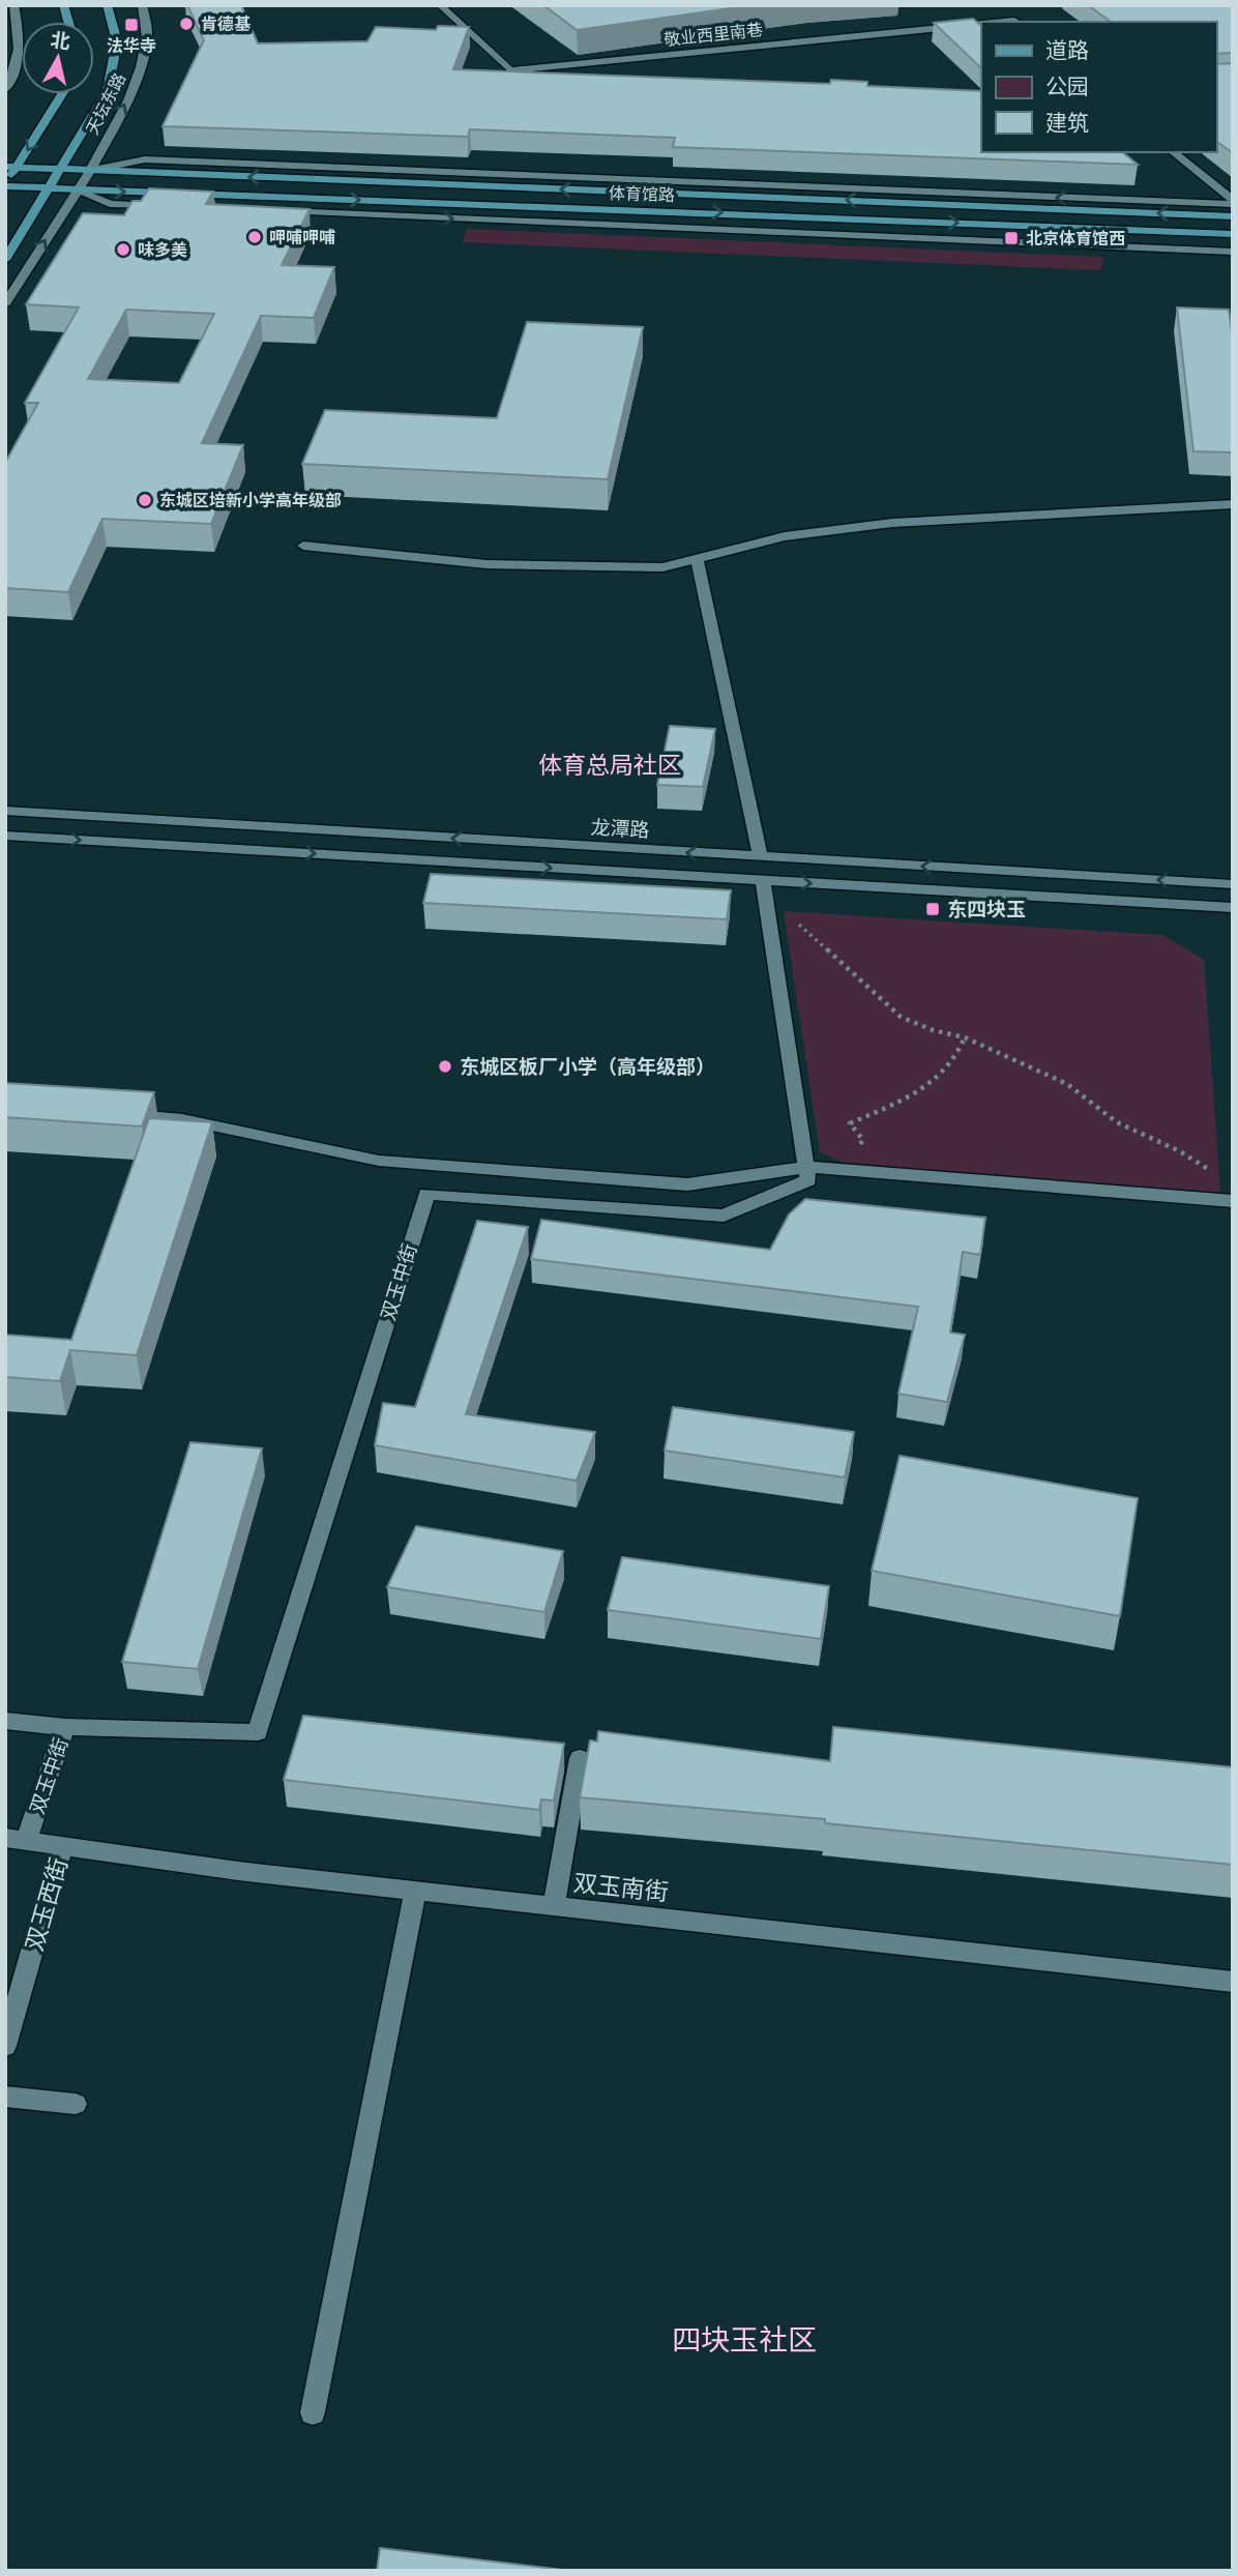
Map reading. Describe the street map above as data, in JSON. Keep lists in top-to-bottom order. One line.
{"streets":{"main road":["天坛东路","体育馆路"],"street":["敬业西里南巷","龙潭路","双玉中街","双玉南街","双玉西街"]},"crossings":[["天坛东路","体育馆路"],["双玉中街","双玉南街"],["双玉南街","双玉西街"]],"districts":["体育总局社区","四块玉社区"],"places":{"other":["肯德基","呷哺呷哺","味多美","东城区培新小学高年级部","东城区板厂小学（高年级部）"],"transit":["法华寺","北京体育馆西","东四块玉"]},"legend":["道路","公园","建筑"],"north":"top"}
